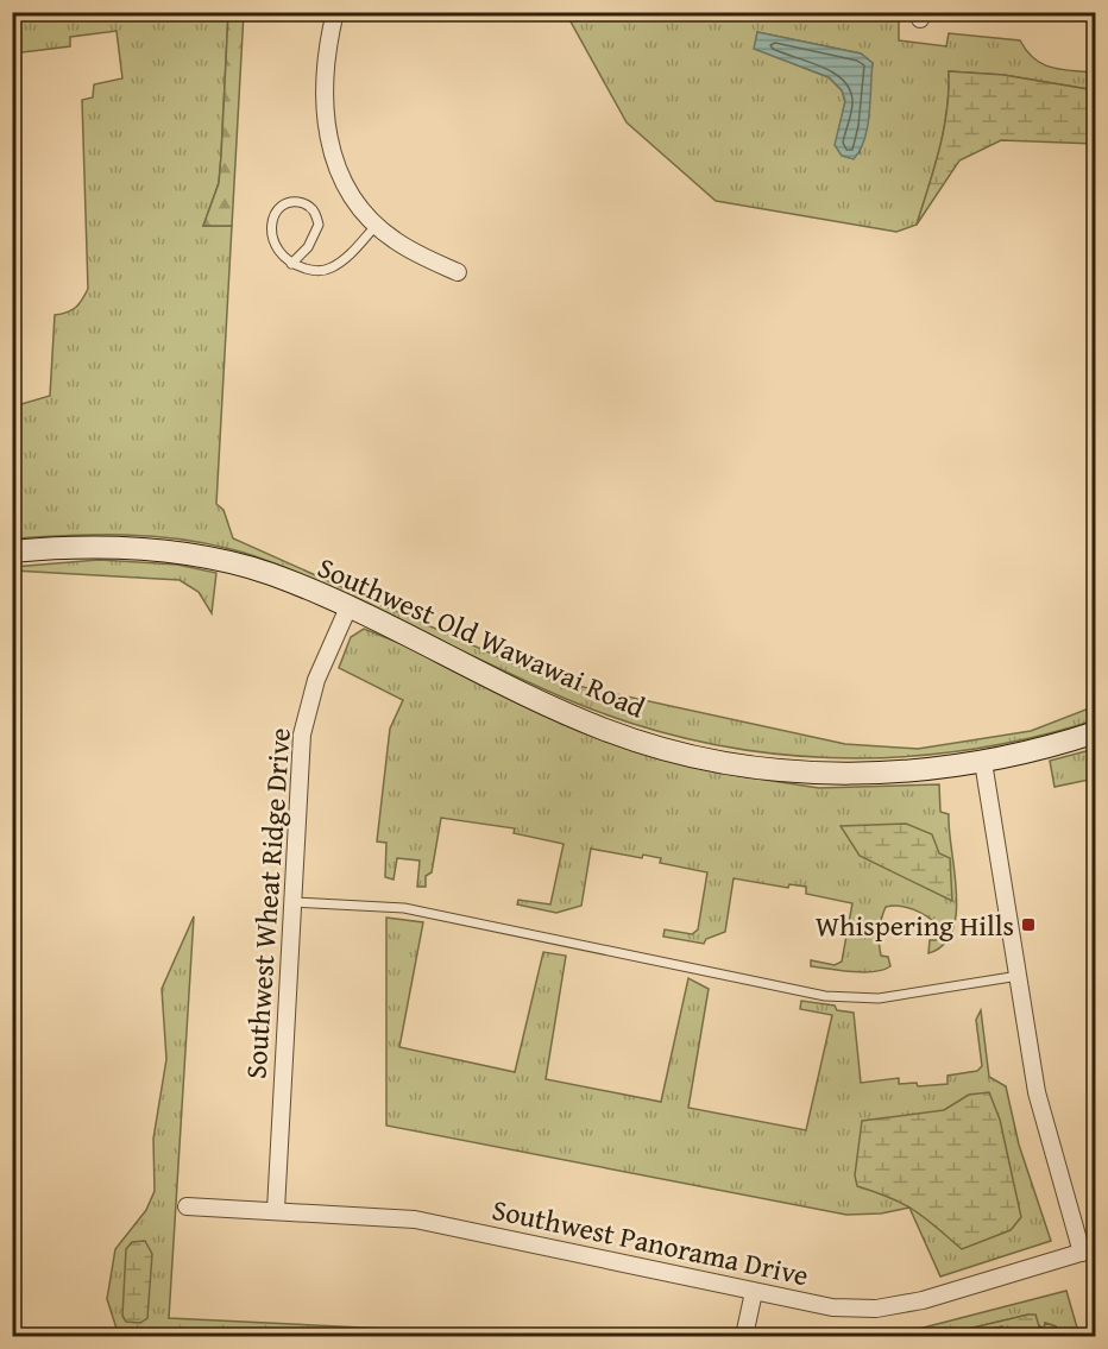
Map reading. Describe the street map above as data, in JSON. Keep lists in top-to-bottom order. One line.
{"streets":{"main road":["Southwest Old Wawawai Road"],"street":["Southwest Wheat Ridge Drive","Southwest Panorama Drive"]},"crossings":[["Southwest Old Wawawai Road","Southwest Wheat Ridge Drive"],["Southwest Wheat Ridge Drive","Southwest Panorama Drive"]],"places":{"transit":["Whispering Hills"]}}
